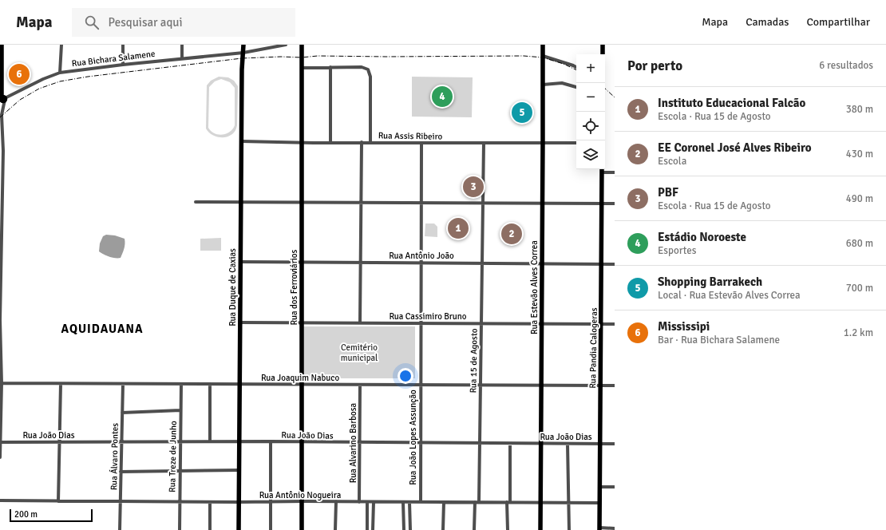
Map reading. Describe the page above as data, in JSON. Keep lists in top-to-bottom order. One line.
{"streets":{"main road":["Rua Duque de Caxias","Rua dos Ferroviários","Rua Estevão Alves Correa","Rua Pandia Calogeras"],"street":["Rua Bichara Salamene","Rua Assis Ribeiro","Rua Antônio João","Rua Cassimiro Bruno","Rua 15 de Agosto","Rua Joaquim Nabuco","Rua João Dias","Rua João Lopes Assunção","Rua Alvarino Barbosa","Rua Álvaro Pontes","Rua Treze de Junho","Rua Antônio Nogueira"]},"crossings":[["Rua Bichara Salamene","Rua Duque de Caxias"],["Rua Assis Ribeiro","Rua Duque de Caxias"],["Rua Assis Ribeiro","Rua dos Ferroviários"],["Rua Assis Ribeiro","Rua Estevão Alves Correa"],["Rua Assis Ribeiro","Rua 15 de Agosto"],["Rua Assis Ribeiro","Rua João Lopes Assunção"],["Rua Antônio João","Rua Duque de Caxias"],["Rua Antônio João","Rua dos Ferroviários"],["Rua Antônio João","Rua Estevão Alves Correa"],["Rua Antônio João","Rua Pandia Calogeras"],["Rua Antônio João","Rua 15 de Agosto"],["Rua Antônio João","Rua João Lopes Assunção"],["Rua Duque de Caxias","Rua Cassimiro Bruno"],["Rua Duque de Caxias","Rua Joaquim Nabuco"],["Rua Duque de Caxias","Rua João Dias"],["Rua Duque de Caxias","Rua Antônio Nogueira"],["Rua dos Ferroviários","Rua Cassimiro Bruno"],["Rua dos Ferroviários","Rua Joaquim Nabuco"],["Rua dos Ferroviários","Rua João Dias"],["Rua dos Ferroviários","Rua Antônio Nogueira"],["Rua Estevão Alves Correa","Rua Cassimiro Bruno"],["Rua Estevão Alves Correa","Rua Joaquim Nabuco"],["Rua Estevão Alves Correa","Rua João Dias"],["Rua Estevão Alves Correa","Rua Antônio Nogueira"],["Rua Cassimiro Bruno","Rua Pandia Calogeras"],["Rua Cassimiro Bruno","Rua 15 de Agosto"],["Rua Cassimiro Bruno","Rua João Lopes Assunção"],["Rua Pandia Calogeras","Rua Joaquim Nabuco"],["Rua Pandia Calogeras","Rua João Dias"],["Rua Pandia Calogeras","Rua Antônio Nogueira"],["Rua 15 de Agosto","Rua Joaquim Nabuco"],["Rua 15 de Agosto","Rua João Dias"],["Rua 15 de Agosto","Rua Antônio Nogueira"],["Rua Joaquim Nabuco","Rua João Lopes Assunção"],["Rua Joaquim Nabuco","Rua Alvarino Barbosa"],["Rua Joaquim Nabuco","Rua Álvaro Pontes"],["Rua Joaquim Nabuco","Rua Treze de Junho"],["Rua João Dias","Rua João Lopes Assunção"],["Rua João Dias","Rua Alvarino Barbosa"],["Rua João Dias","Rua Álvaro Pontes"],["Rua João Dias","Rua Treze de Junho"],["Rua João Lopes Assunção","Rua Antônio Nogueira"],["Rua Alvarino Barbosa","Rua Antônio Nogueira"],["Rua Álvaro Pontes","Rua Antônio Nogueira"],["Rua Treze de Junho","Rua Antônio Nogueira"]],"districts":["AQUIDAUANA"],"parks":["Cemitério municipal"],"scale_bar":"200 m","page":{"header":"Mapa","search":"Pesquisar aqui","nav":["Mapa","Camadas","Compartilhar"],"heading":["Por perto","6 resultados"],"map_buttons":["+","−"],"pins":["6","4","5","3","1","2"],"list":[{"mark":"1","name":"Instituto Educacional Falcão","note":"Escola · Rua 15 de Agosto","value":"380 m"},{"mark":"2","name":"EE Coronel José Alves Ribeiro","note":"Escola","value":"430 m"},{"mark":"3","name":"PBF","note":"Escola · Rua 15 de Agosto","value":"490 m"},{"mark":"4","name":"Estádio Noroeste","note":"Esportes","value":"680 m"},{"mark":"5","name":"Shopping Barrakech","note":"Local · Rua Estevão Alves Correa","value":"700 m"},{"mark":"6","name":"Mississipi","note":"Bar · Rua Bichara Salamene","value":"1.2 km"}],"scale":"200 m"}}
